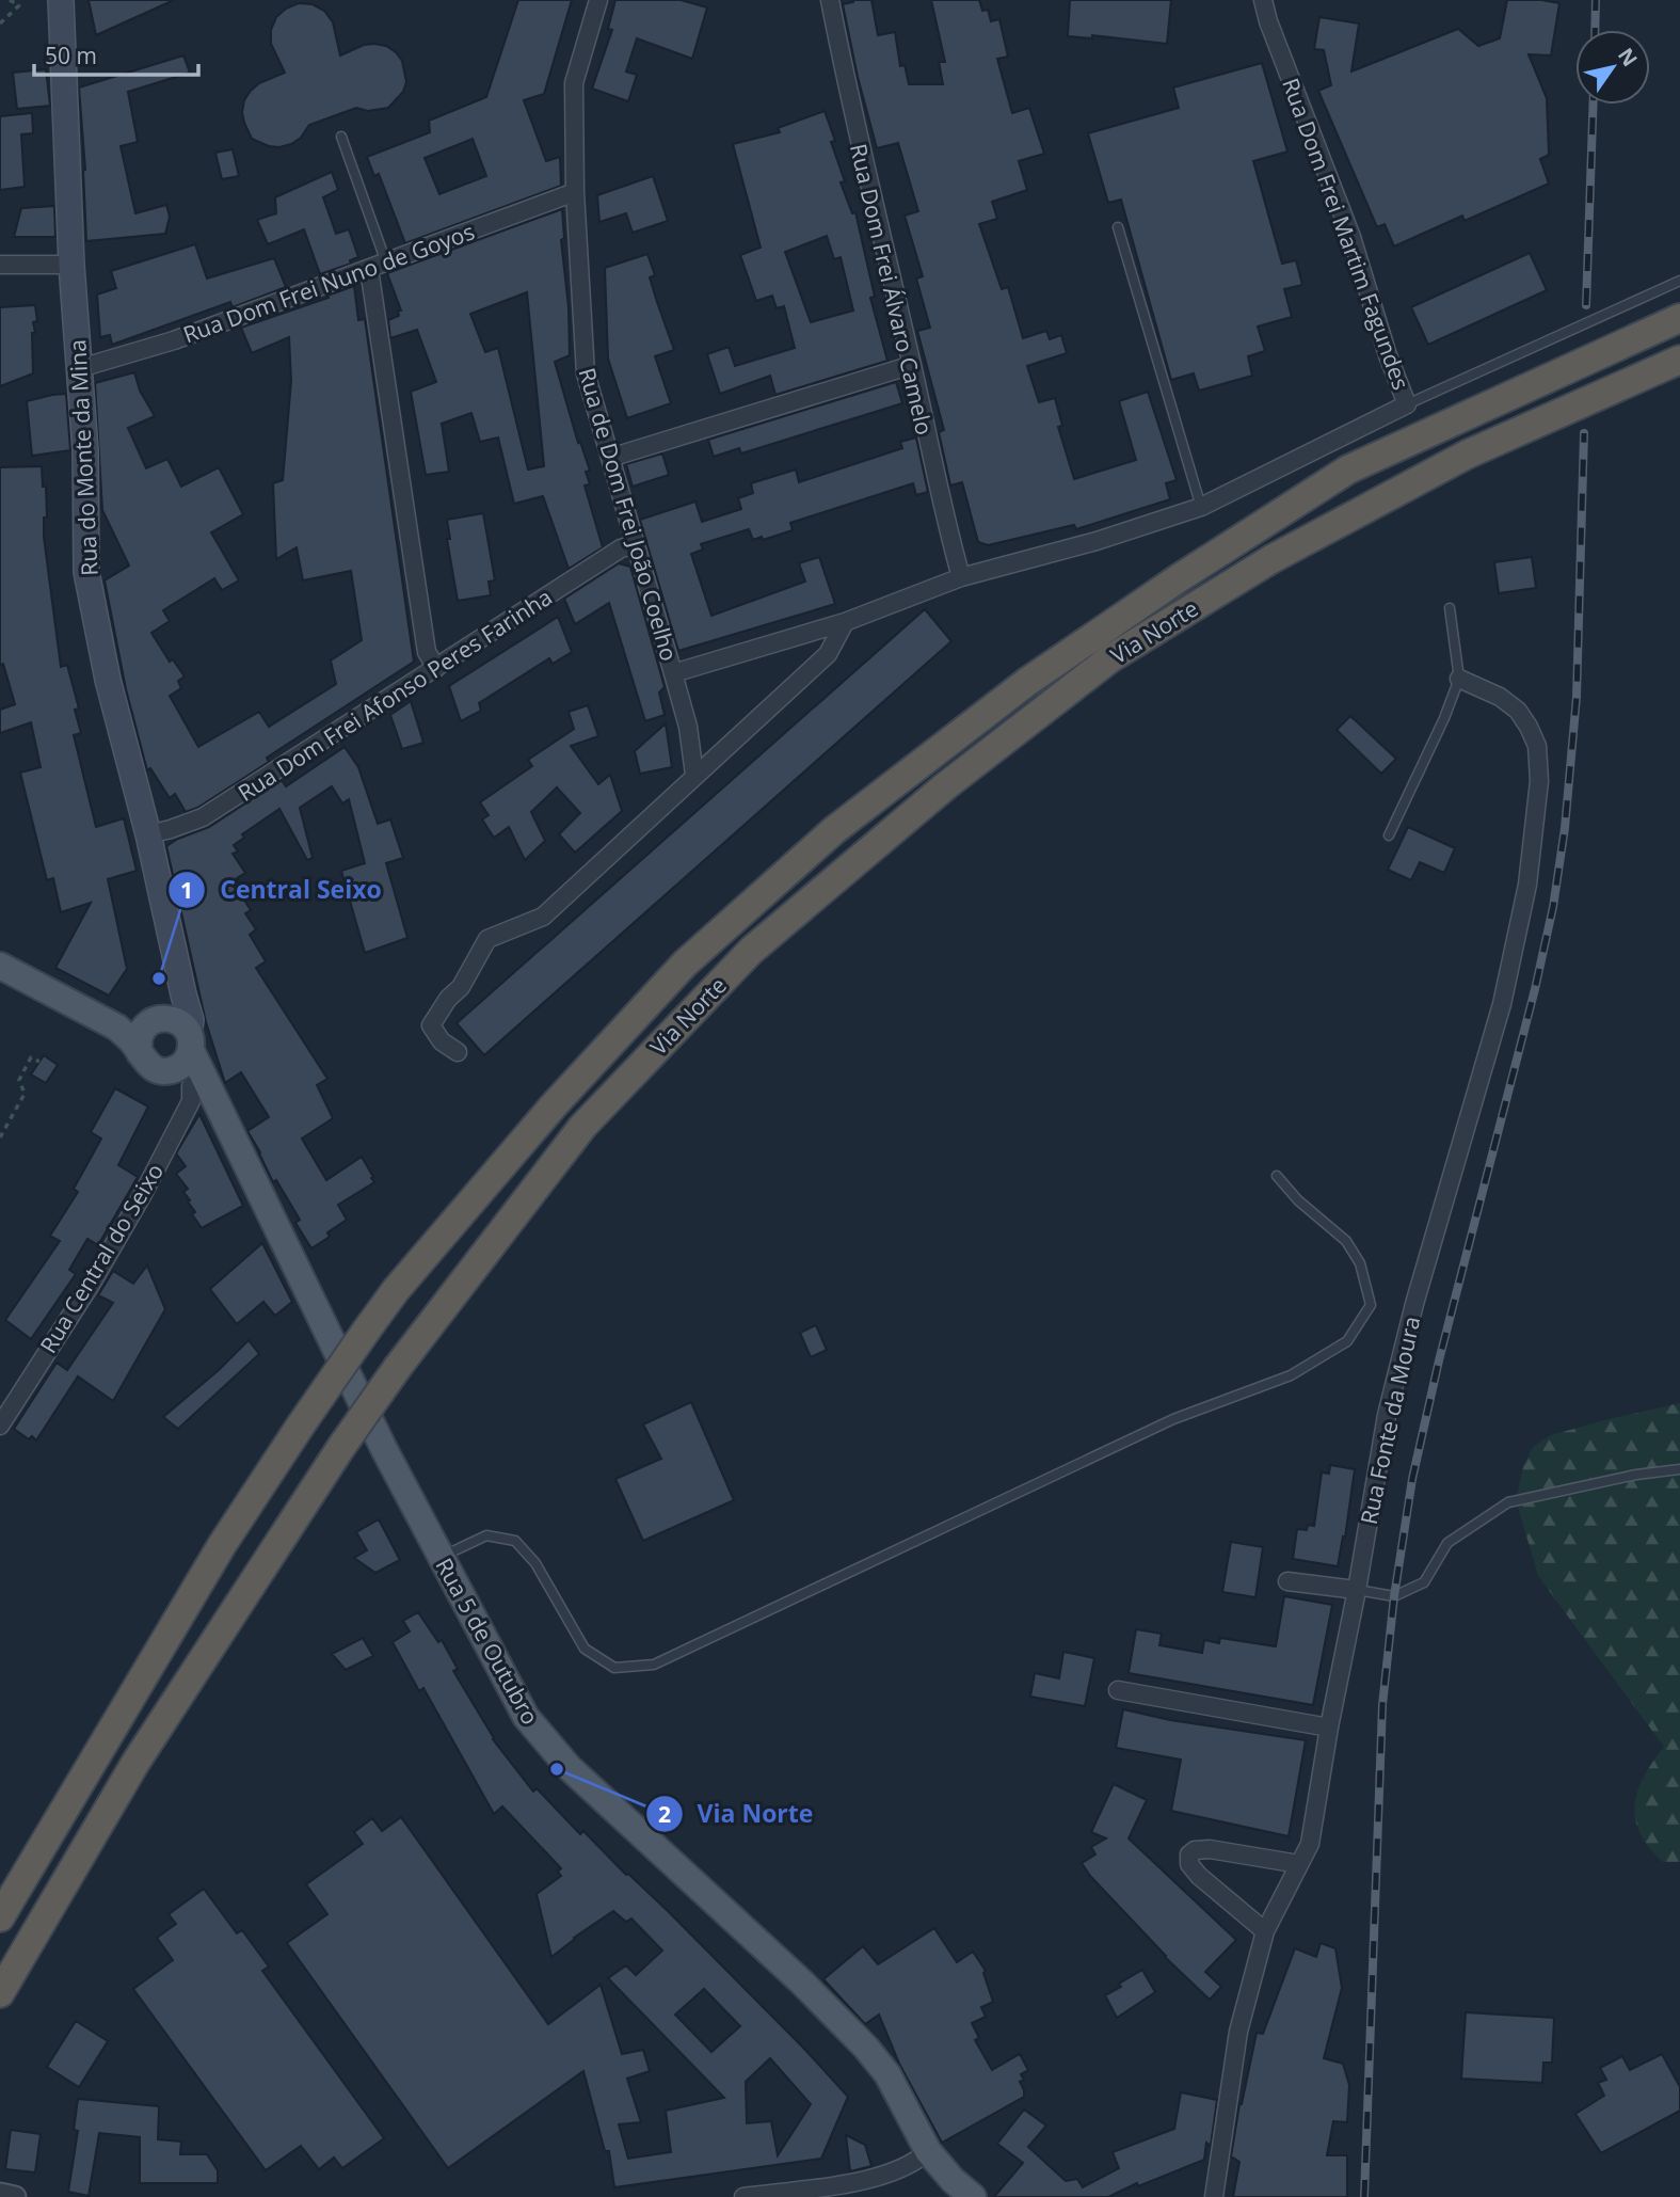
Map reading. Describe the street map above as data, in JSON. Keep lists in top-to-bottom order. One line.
{"streets":{"highway":["Via Norte"],"main road":["Rua do Monte da Mina","Rua 5 de Outubro"],"street":["Rua Dom Frei Martim Fagundes","Rua Dom Frei Nuno de Goyos","Rua Dom Frei Álvaro Camelo","Rua de Dom Frei João Coelho","Rua Dom Frei Afonso Peres Farinha","Rua Central do Seixo","Rua Fonte da Moura"]},"crossings":[["Rua Dom Frei Martim Fagundes","Rua Dom Frei Álvaro Camelo"],["Rua Dom Frei Martim Fagundes","Rua de Dom Frei João Coelho"],["Rua Dom Frei Nuno de Goyos","Rua do Monte da Mina"],["Rua Dom Frei Nuno de Goyos","Rua de Dom Frei João Coelho"],["Rua do Monte da Mina","Rua Dom Frei Afonso Peres Farinha"],["Rua do Monte da Mina","Rua Central do Seixo"],["Rua do Monte da Mina","Rua 5 de Outubro"],["Rua de Dom Frei João Coelho","Rua Dom Frei Afonso Peres Farinha"],["Rua Central do Seixo","Rua 5 de Outubro"]],"places":["Central Seixo","Via Norte"],"scale_bar":"50 m","north":"top right"}
